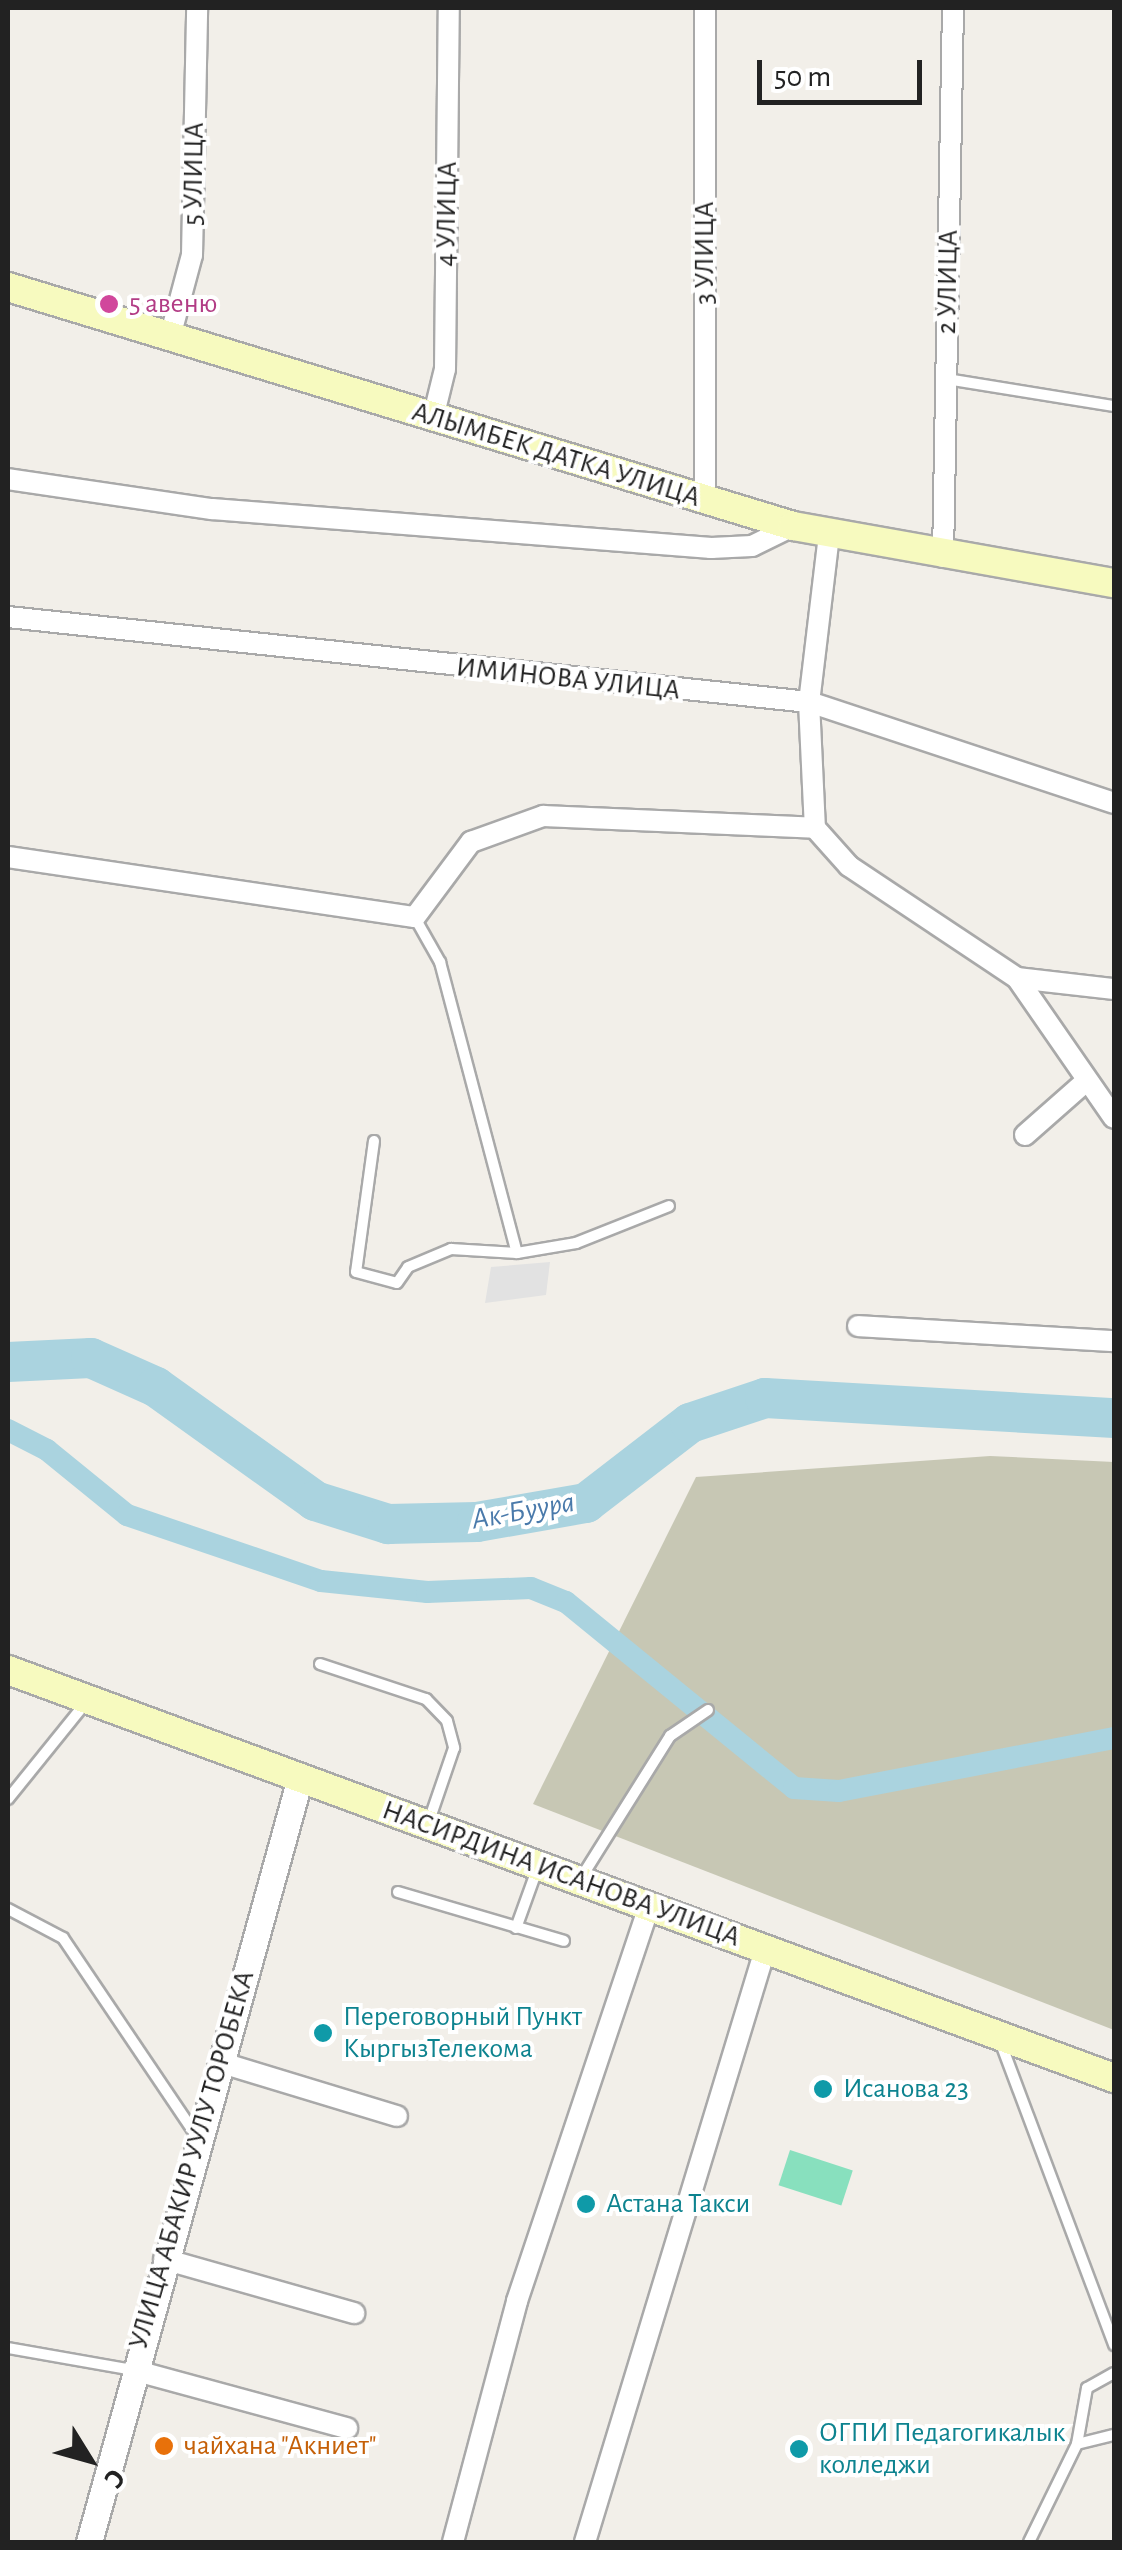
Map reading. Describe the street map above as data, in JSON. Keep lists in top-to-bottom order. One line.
{"streets":{"main road":["АЛЫМБЕК ДАТКА УЛИЦА","НАСИРДИНА ИСАНОВА УЛИЦА"],"street":["5 УЛИЦА","4 УЛИЦА","3 УЛИЦА","2 УЛИЦА","ИМИНОВА УЛИЦА","УЛИЦА АБАКИР УУЛУ ТОРОБЕКА"]},"crossings":[["5 УЛИЦА","АЛЫМБЕК ДАТКА УЛИЦА"],["4 УЛИЦА","АЛЫМБЕК ДАТКА УЛИЦА"],["3 УЛИЦА","АЛЫМБЕК ДАТКА УЛИЦА"],["2 УЛИЦА","АЛЫМБЕК ДАТКА УЛИЦА"],["НАСИРДИНА ИСАНОВА УЛИЦА","УЛИЦА АБАКИР УУЛУ ТОРОБЕКА"]],"water":["Ак-Буура"],"places":["5 авеню","Переговорный Пункт КыргызТелекома","Исанова 23","Астана Такси","чайхана \"Акниет\"","ОГПИ Педагогикалык колледжи"],"scale_bar":"50 m","north":"bottom right"}
